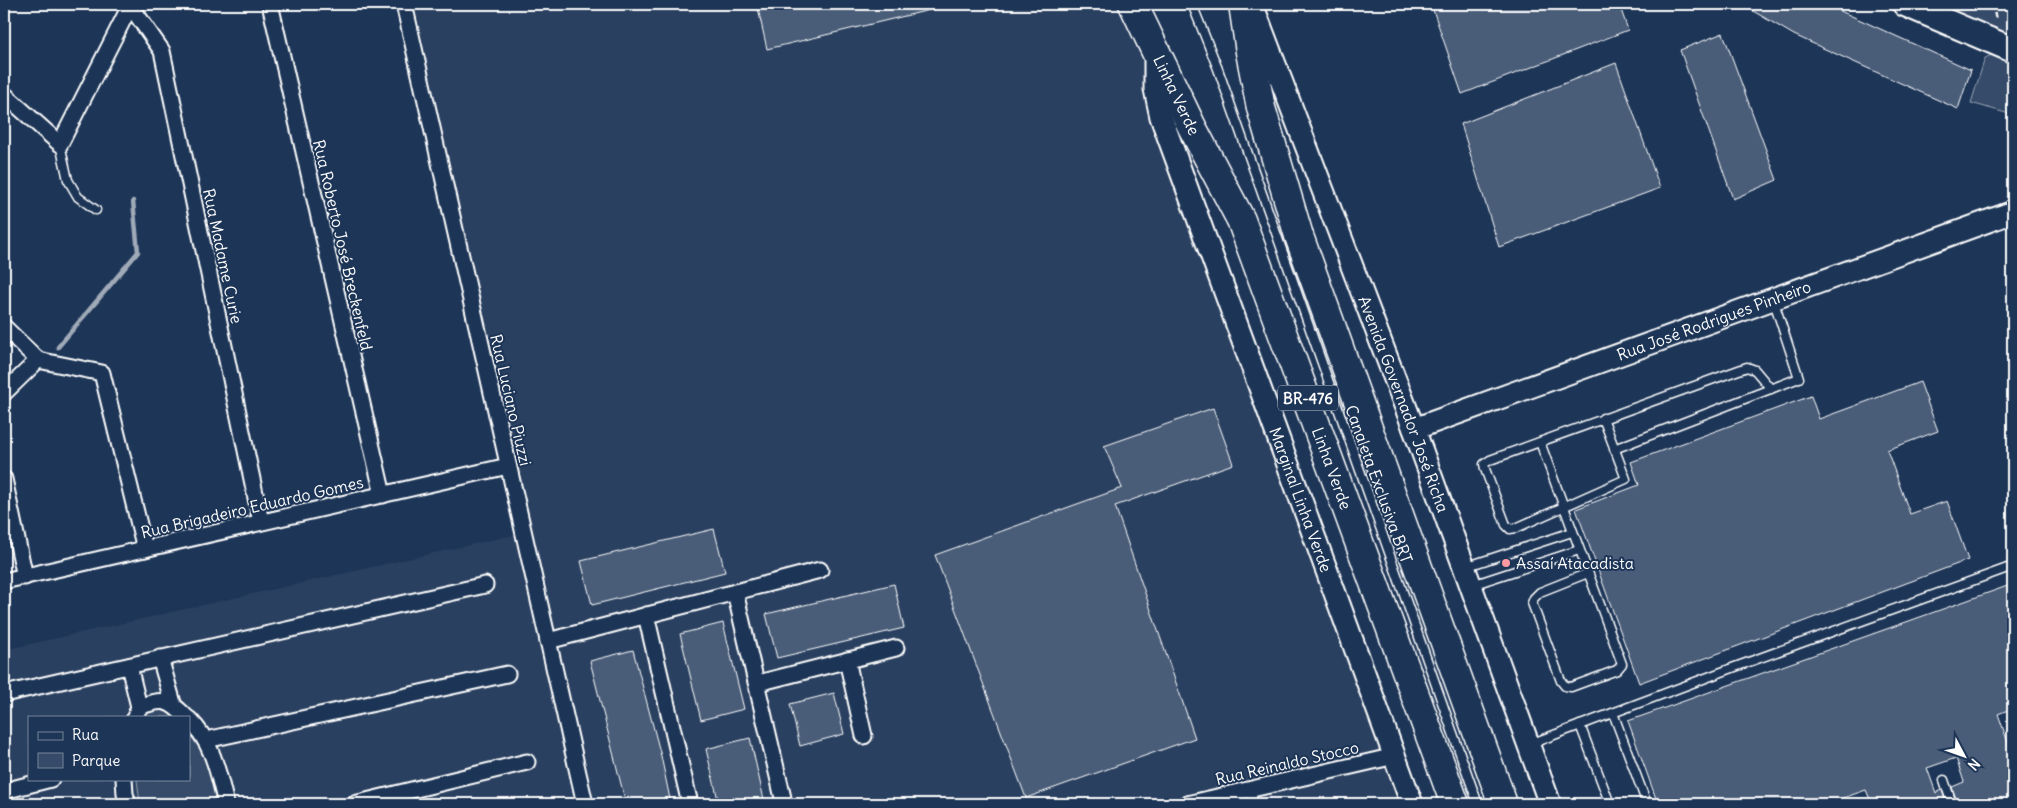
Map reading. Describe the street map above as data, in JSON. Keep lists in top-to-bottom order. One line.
{"streets":{"highway":["Linha Verde","BR-476"],"main road":["Rua José Rodrigues Pinheiro","Avenida Governador José Richa","Marginal Linha Verde"],"street":["Rua Roberto José Breckenfeld","Rua Madame Curie","Rua Luciano Piuzzi","Rua Brigadeiro Eduardo Gomes","Rua Reinaldo Stocco"],"lane":["Canaleta Exclusiva BRT"]},"crossings":[["Linha Verde","Marginal Linha Verde"],["Rua Roberto José Breckenfeld","Rua Brigadeiro Eduardo Gomes"],["Rua Madame Curie","Rua Brigadeiro Eduardo Gomes"],["Rua José Rodrigues Pinheiro","Avenida Governador José Richa"],["Rua Luciano Piuzzi","Rua Brigadeiro Eduardo Gomes"],["Marginal Linha Verde","Rua Reinaldo Stocco"]],"places":["Assaí Atacadista"],"legend":["Rua","Parque"],"north":"bottom right"}
